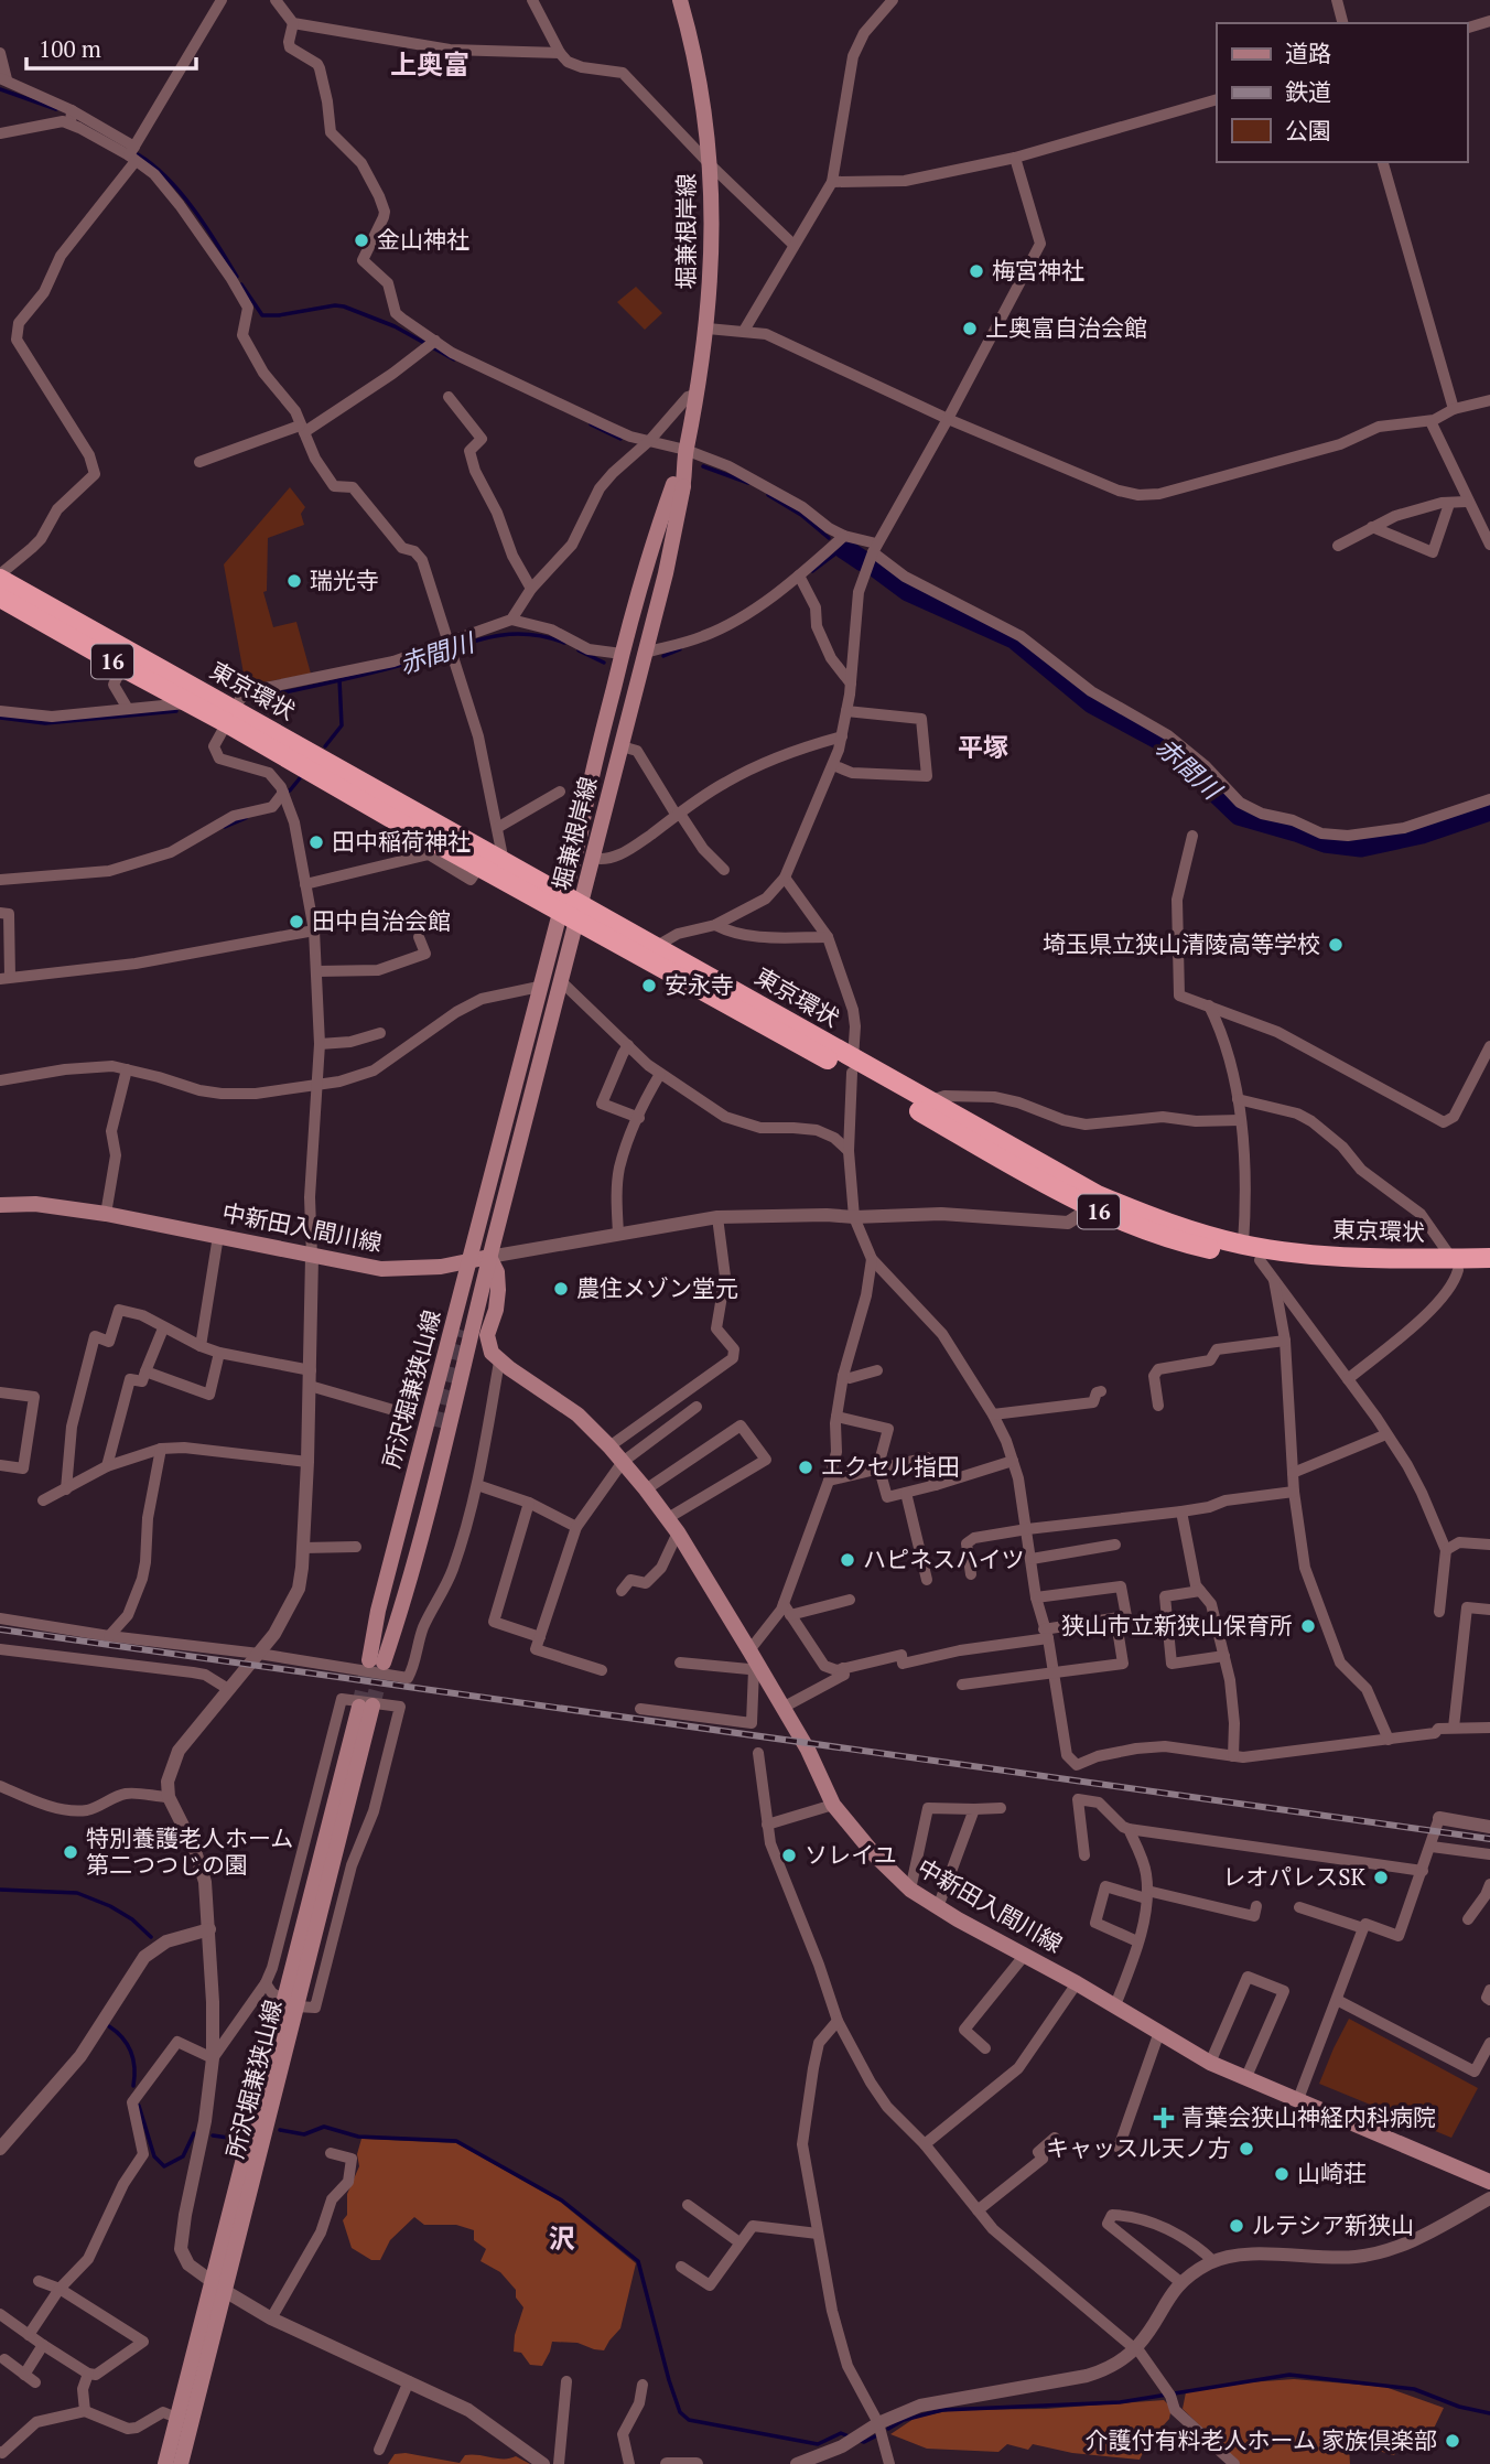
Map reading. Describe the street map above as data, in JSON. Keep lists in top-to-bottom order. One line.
{"streets":{"highway":["16","東京環状"],"main road":["堀兼根岸線","中新田入間川線","所沢堀兼狭山線"]},"crossings":[["堀兼根岸線","東京環状"],["堀兼根岸線","所沢堀兼狭山線"],["東京環状","所沢堀兼狭山線"],["中新田入間川線","所沢堀兼狭山線"]],"districts":["上奥富","平塚","沢"],"water":["赤間川"],"places":{"other":["金山神社","梅宮神社","上奥富自治会館","瑞光寺","田中稲荷神社","田中自治会館","埼玉県立狭山清陵高等学校","安永寺","農住メゾン堂元","エクセル指田","ハピネスハイツ","狭山市立新狭山保育所","特別養護老人ホーム 第二つつじの園","ソレイユ","レオパレスSK","キャッスル天ノ方","山崎荘","ルテシア新狭山","介護付有料老人ホーム 家族倶楽部"],"health":["青葉会狭山神経内科病院"]},"legend":["道路","鉄道","公園"],"scale_bar":"100 m"}
